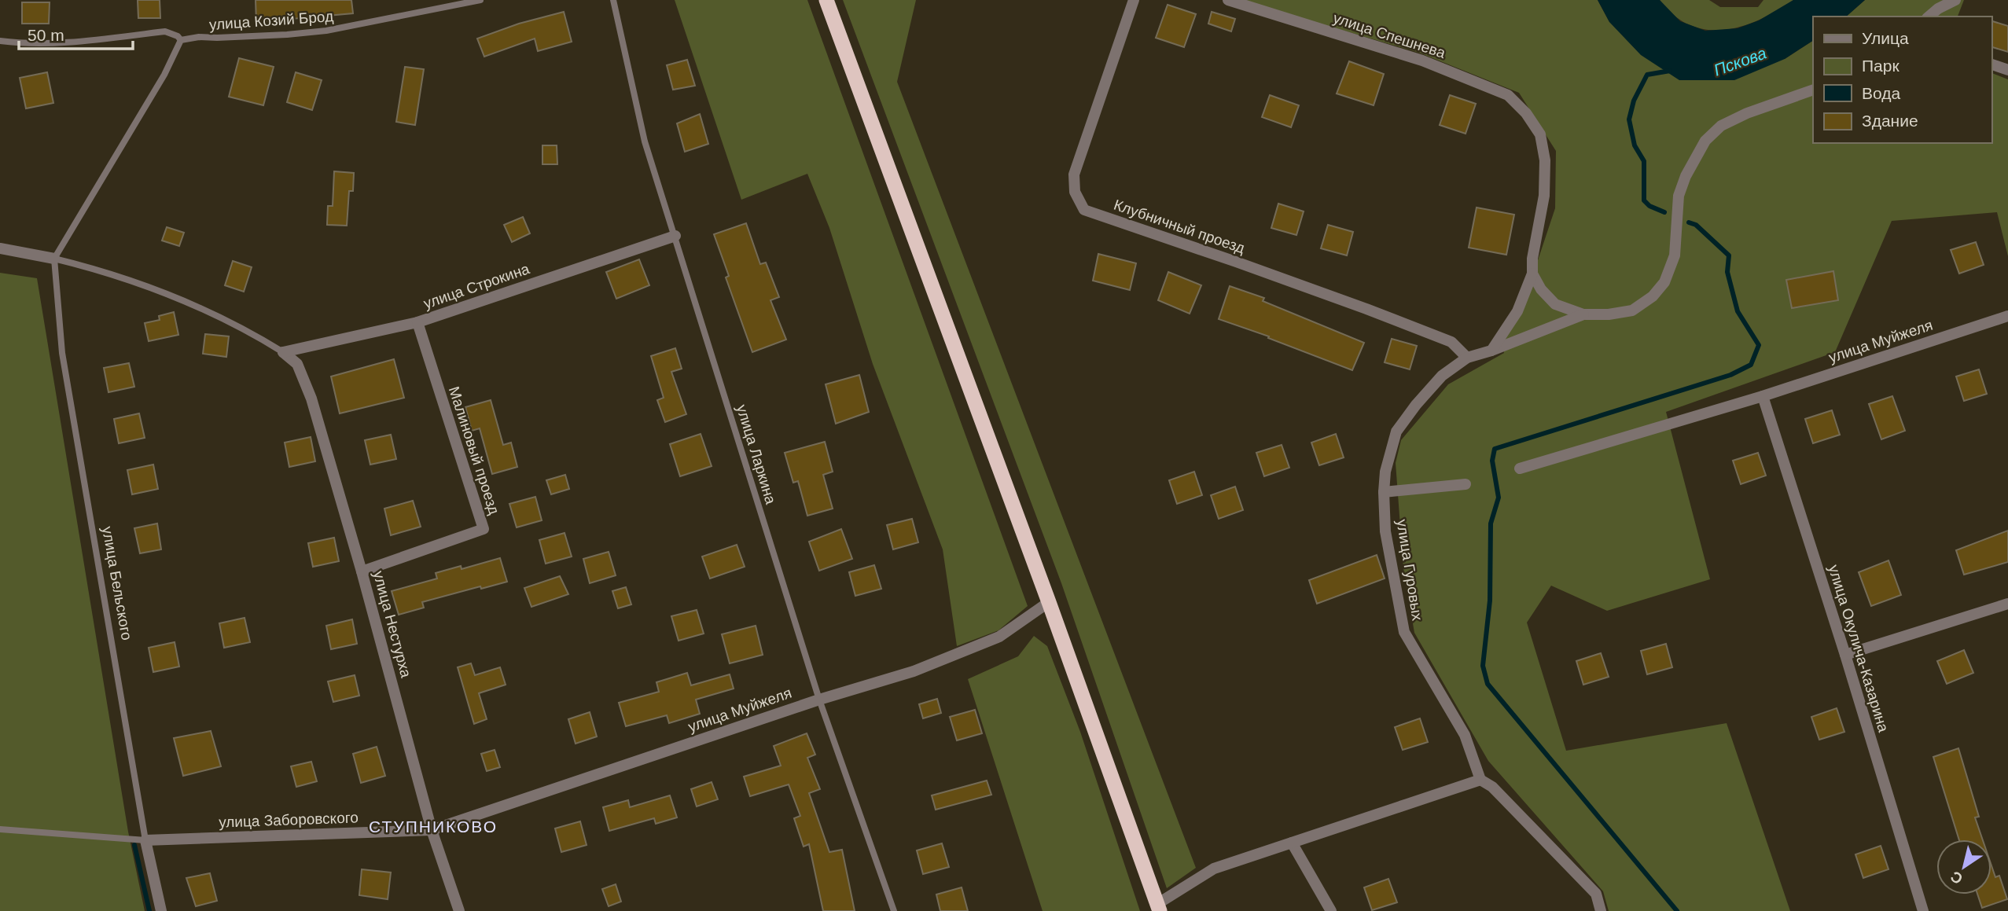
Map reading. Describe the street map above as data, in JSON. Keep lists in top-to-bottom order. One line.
{"streets":{"street":["улица Спешнева","Клубничный проезд","улица Строкина","улица Муйжеля","Малиновый проезд","улица Гуровых","улица Бельского","улица Нестурха","улица Окулича-Казарина","улица Заборовского"],"lane":["улица Козий Брод","улица Ларкина"]},"crossings":[["Клубничный проезд","улица Гуровых"],["улица Строкина","Малиновый проезд"],["улица Строкина","улица Ларкина"],["улица Строкина","улица Нестурха"],["улица Муйжеля","улица Ларкина"],["улица Муйжеля","улица Нестурха"],["улица Муйжеля","улица Окулича-Казарина"],["улица Муйжеля","улица Заборовского"],["Малиновый проезд","улица Нестурха"],["улица Бельского","улица Заборовского"],["улица Нестурха","улица Заборовского"]],"districts":["СТУПНИКОВО"],"water":["Пскова"],"legend":["Улица","Парк","Вода","Здание"],"scale_bar":"50 m","north":"bottom left"}
